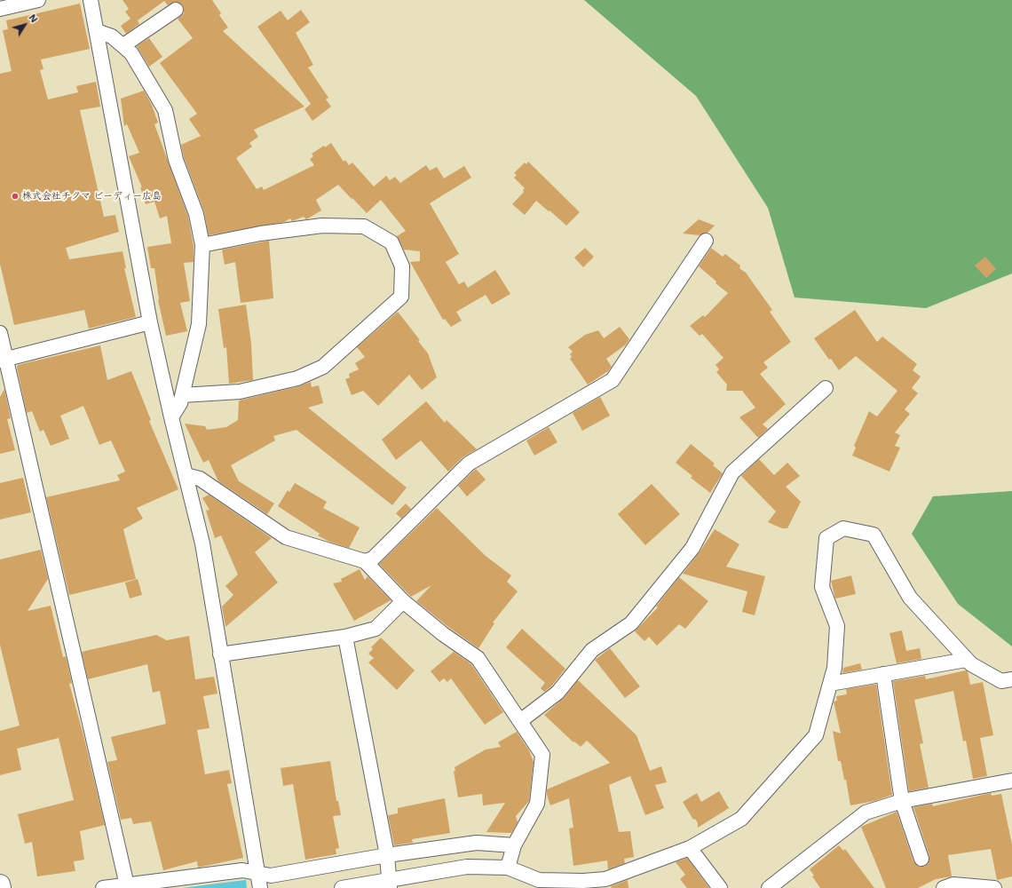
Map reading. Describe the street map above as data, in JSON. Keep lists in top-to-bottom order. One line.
{"places":["株式会社チクマ ピーディー広島"],"north":"top right"}
